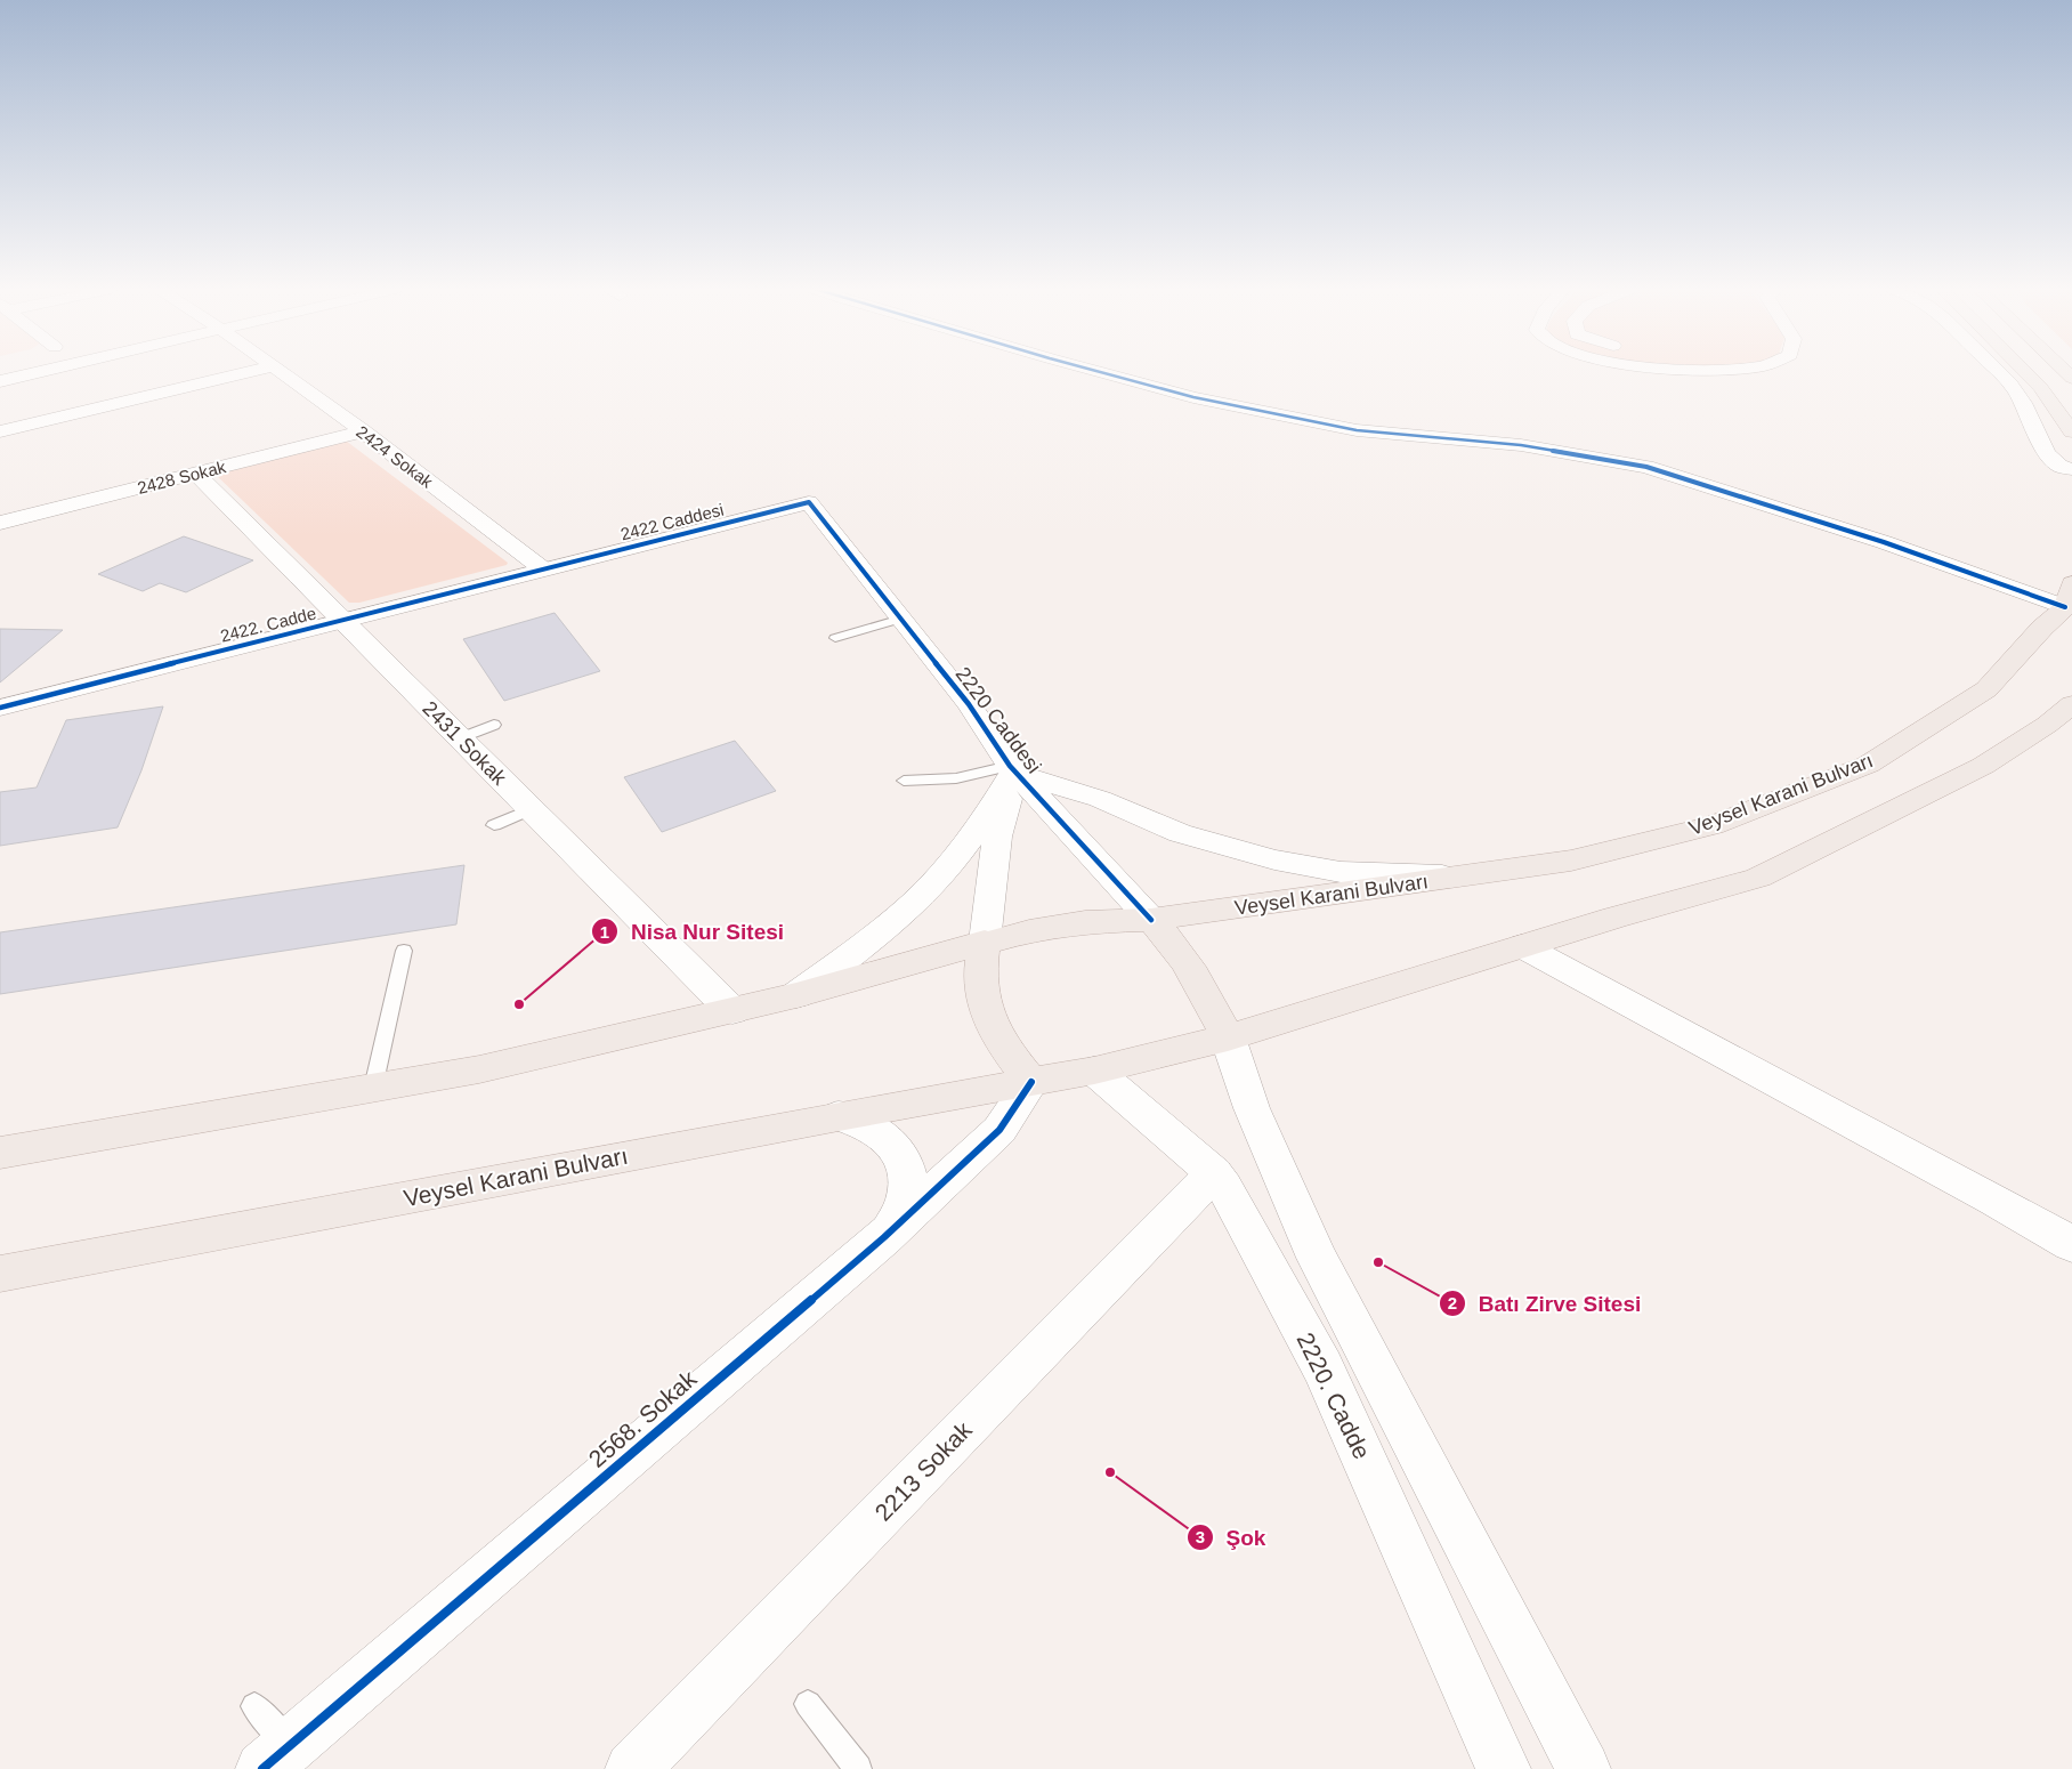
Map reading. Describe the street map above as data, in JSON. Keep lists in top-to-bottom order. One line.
{"streets":{"main road":["Veysel Karani Bulvarı"],"street":["2424 Sokak","2428 Sokak","2422 Caddesi","2422. Cadde","2220 Caddesi","2431 Sokak","2220. Cadde","2568. Sokak","2213 Sokak"]},"crossings":[["2424 Sokak","2428 Sokak"],["2424 Sokak","2422 Caddesi"],["2424 Sokak","2422. Cadde"],["2428 Sokak","2431 Sokak"],["2422 Caddesi","2422. Cadde"],["2422 Caddesi","2220 Caddesi"],["2422. Cadde","2431 Sokak"],["2220 Caddesi","Veysel Karani Bulvarı"],["2431 Sokak","Veysel Karani Bulvarı"],["Veysel Karani Bulvarı","2220. Cadde"],["Veysel Karani Bulvarı","2568. Sokak"],["2220. Cadde","2213 Sokak"]],"places":["Nisa Nur Sitesi","Batı Zirve Sitesi","Şok"]}
